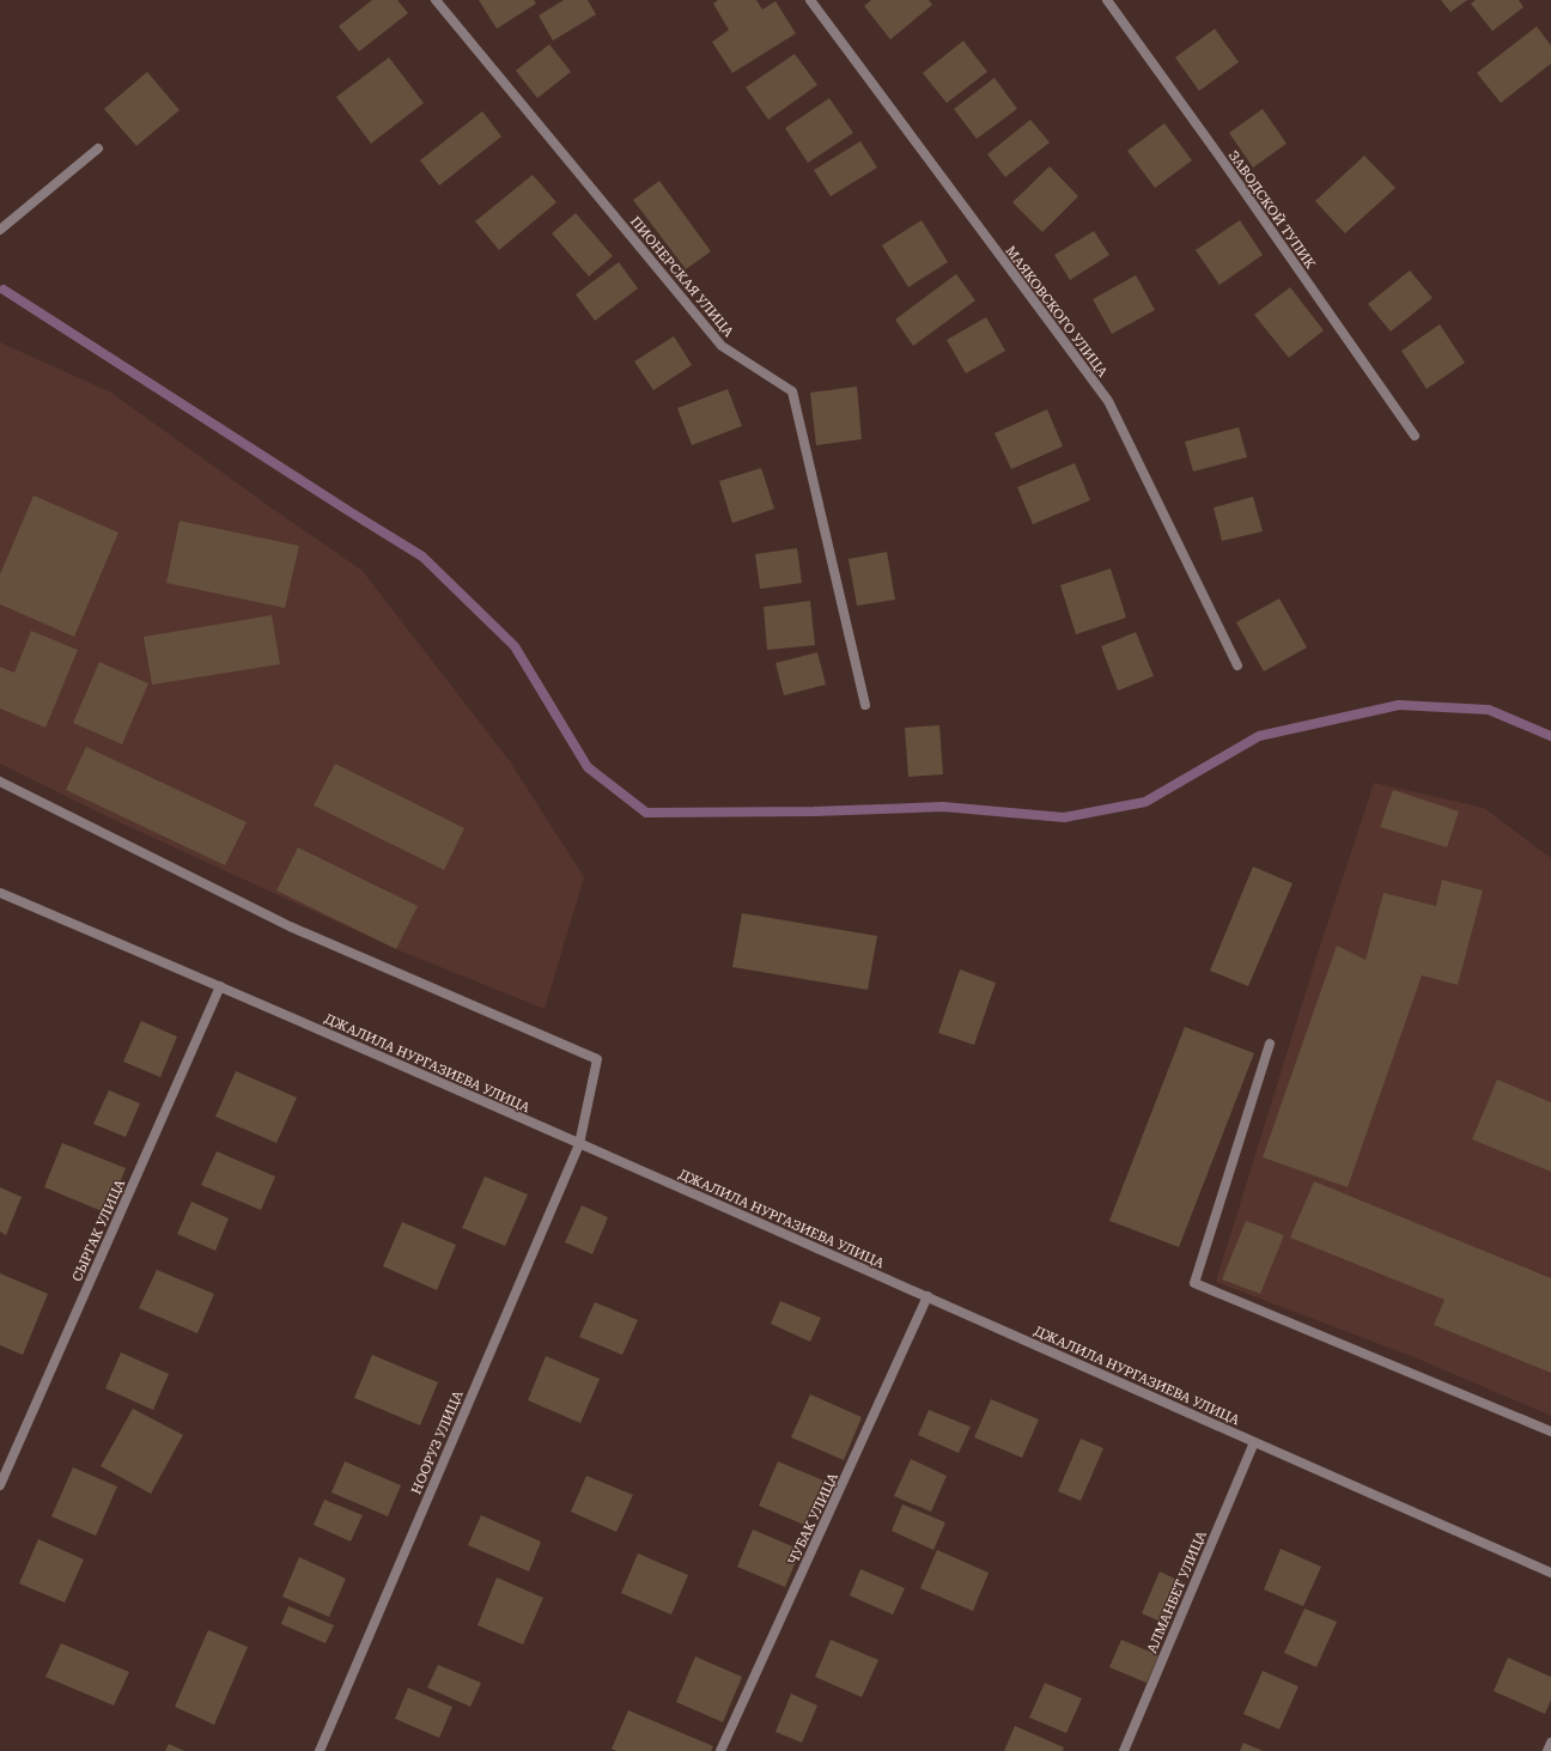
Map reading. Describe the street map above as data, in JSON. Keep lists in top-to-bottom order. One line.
{"streets":{"street":["ЗАВОДСКОЙ ТУПИК","ПИОНЕРСКАЯ УЛИЦА","МАЯКОВСКОГО УЛИЦА","ДЖАЛИЛА НУРГАЗИЕВА УЛИЦА","СЫРГАК УЛИЦА","НООРУЗ УЛИЦА","ЧУБАК УЛИЦА","АЛМАНБЕТ УЛИЦА"]},"crossings":[["ДЖАЛИЛА НУРГАЗИЕВА УЛИЦА","СЫРГАК УЛИЦА"],["ДЖАЛИЛА НУРГАЗИЕВА УЛИЦА","НООРУЗ УЛИЦА"],["ДЖАЛИЛА НУРГАЗИЕВА УЛИЦА","ЧУБАК УЛИЦА"],["ДЖАЛИЛА НУРГАЗИЕВА УЛИЦА","АЛМАНБЕТ УЛИЦА"]]}
